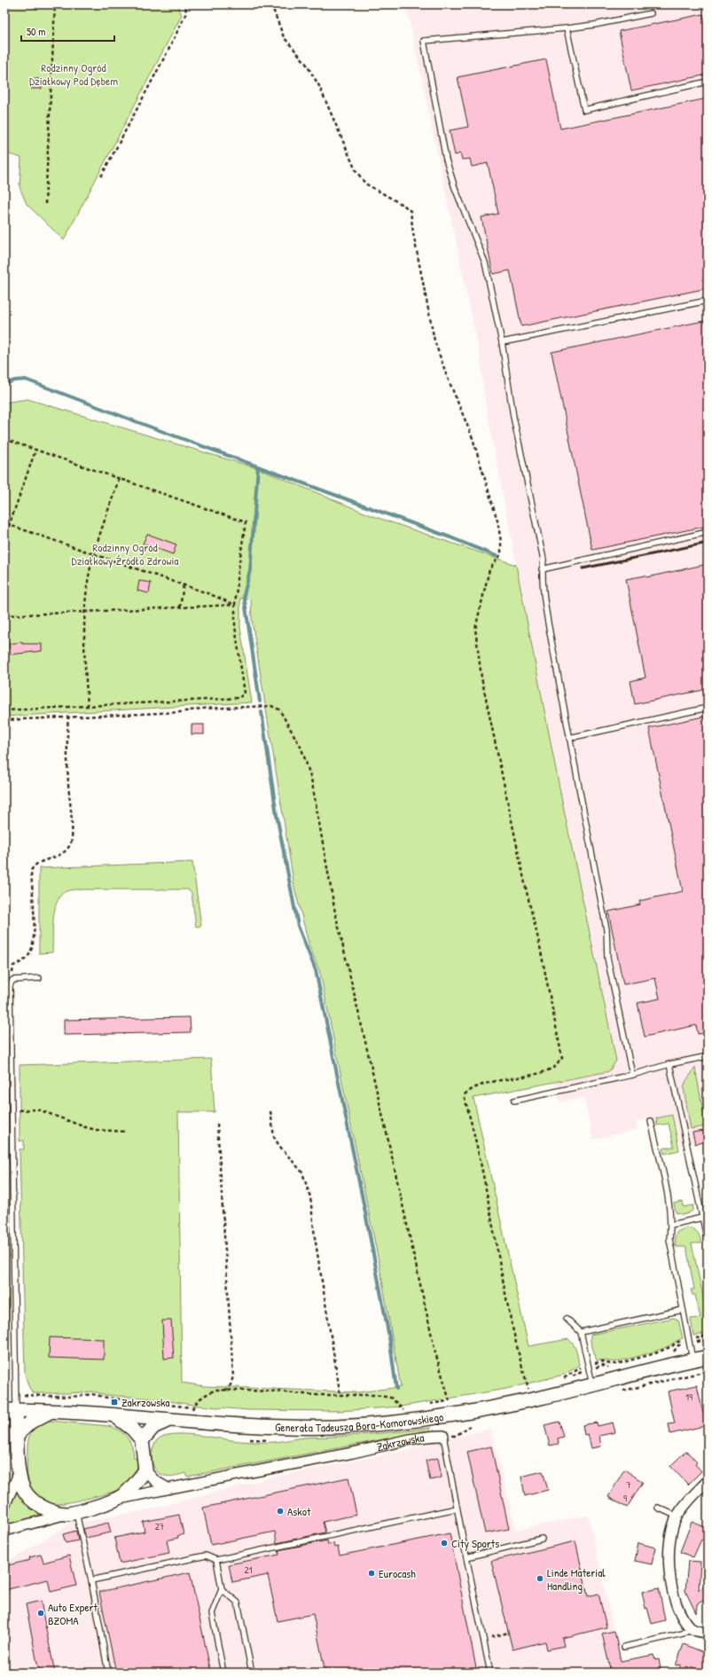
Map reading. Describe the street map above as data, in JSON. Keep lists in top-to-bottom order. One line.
{"streets":{"street":["Generała Tadeusza Bora-Komorowskiego","Zakrzowska"]},"crossings":[["Generała Tadeusza Bora-Komorowskiego","Zakrzowska"]],"parks":["Rodzinny Ogród Działkowy Pod Dębem","Rodzinny Ogród Działkowy Źródło Zdrowia"],"places":{"transit":["Zakrzowska"],"other":["Askot","City Sports","Eurocash","Linde Material Handling","Auto Expert BZOMA"]},"house_numbers":["19","7","9","27","21"],"scale_bar":"50 m"}
